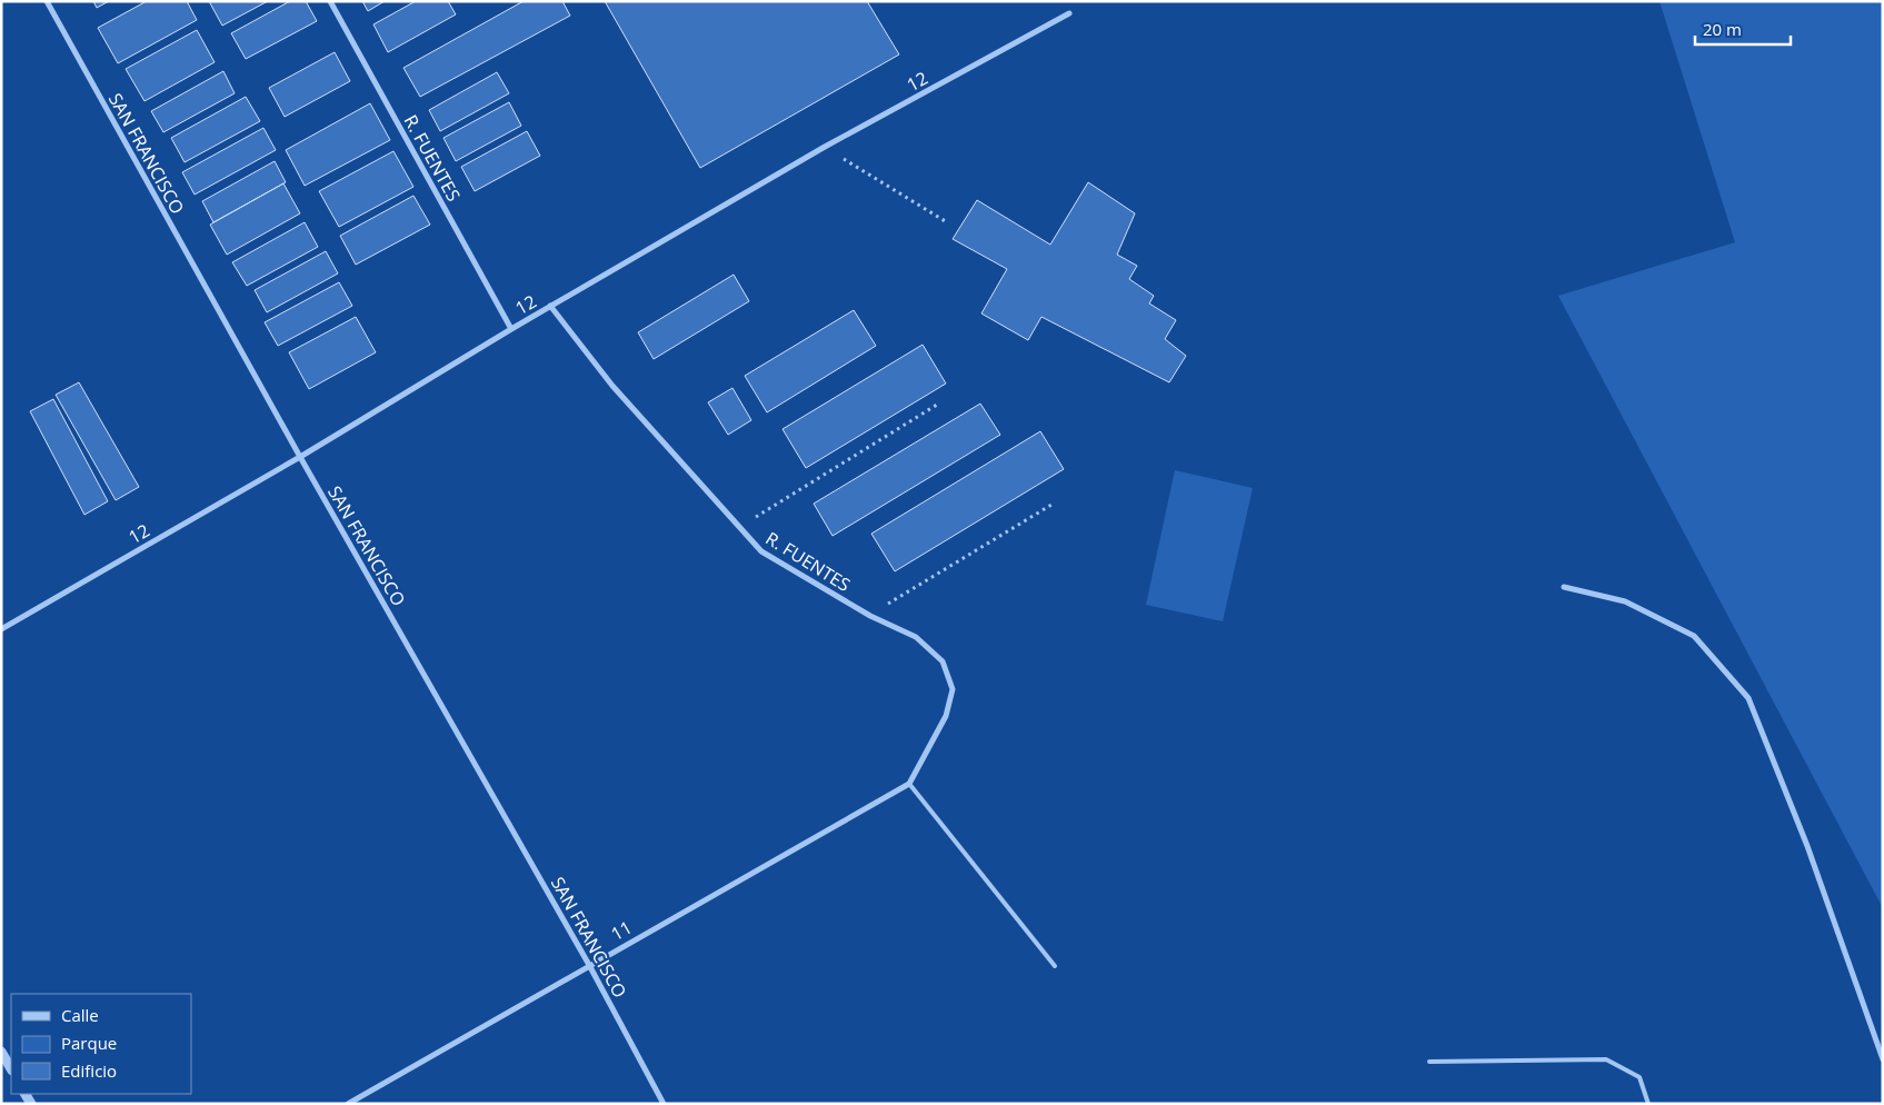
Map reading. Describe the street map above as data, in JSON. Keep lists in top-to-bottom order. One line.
{"streets":{"street":["12","SAN FRANCISCO","R. FUENTES","11"]},"crossings":[["12","SAN FRANCISCO"],["12","R. FUENTES"],["SAN FRANCISCO","11"],["R. FUENTES","11"]],"legend":["Calle","Parque","Edificio"],"scale_bar":"20 m"}
